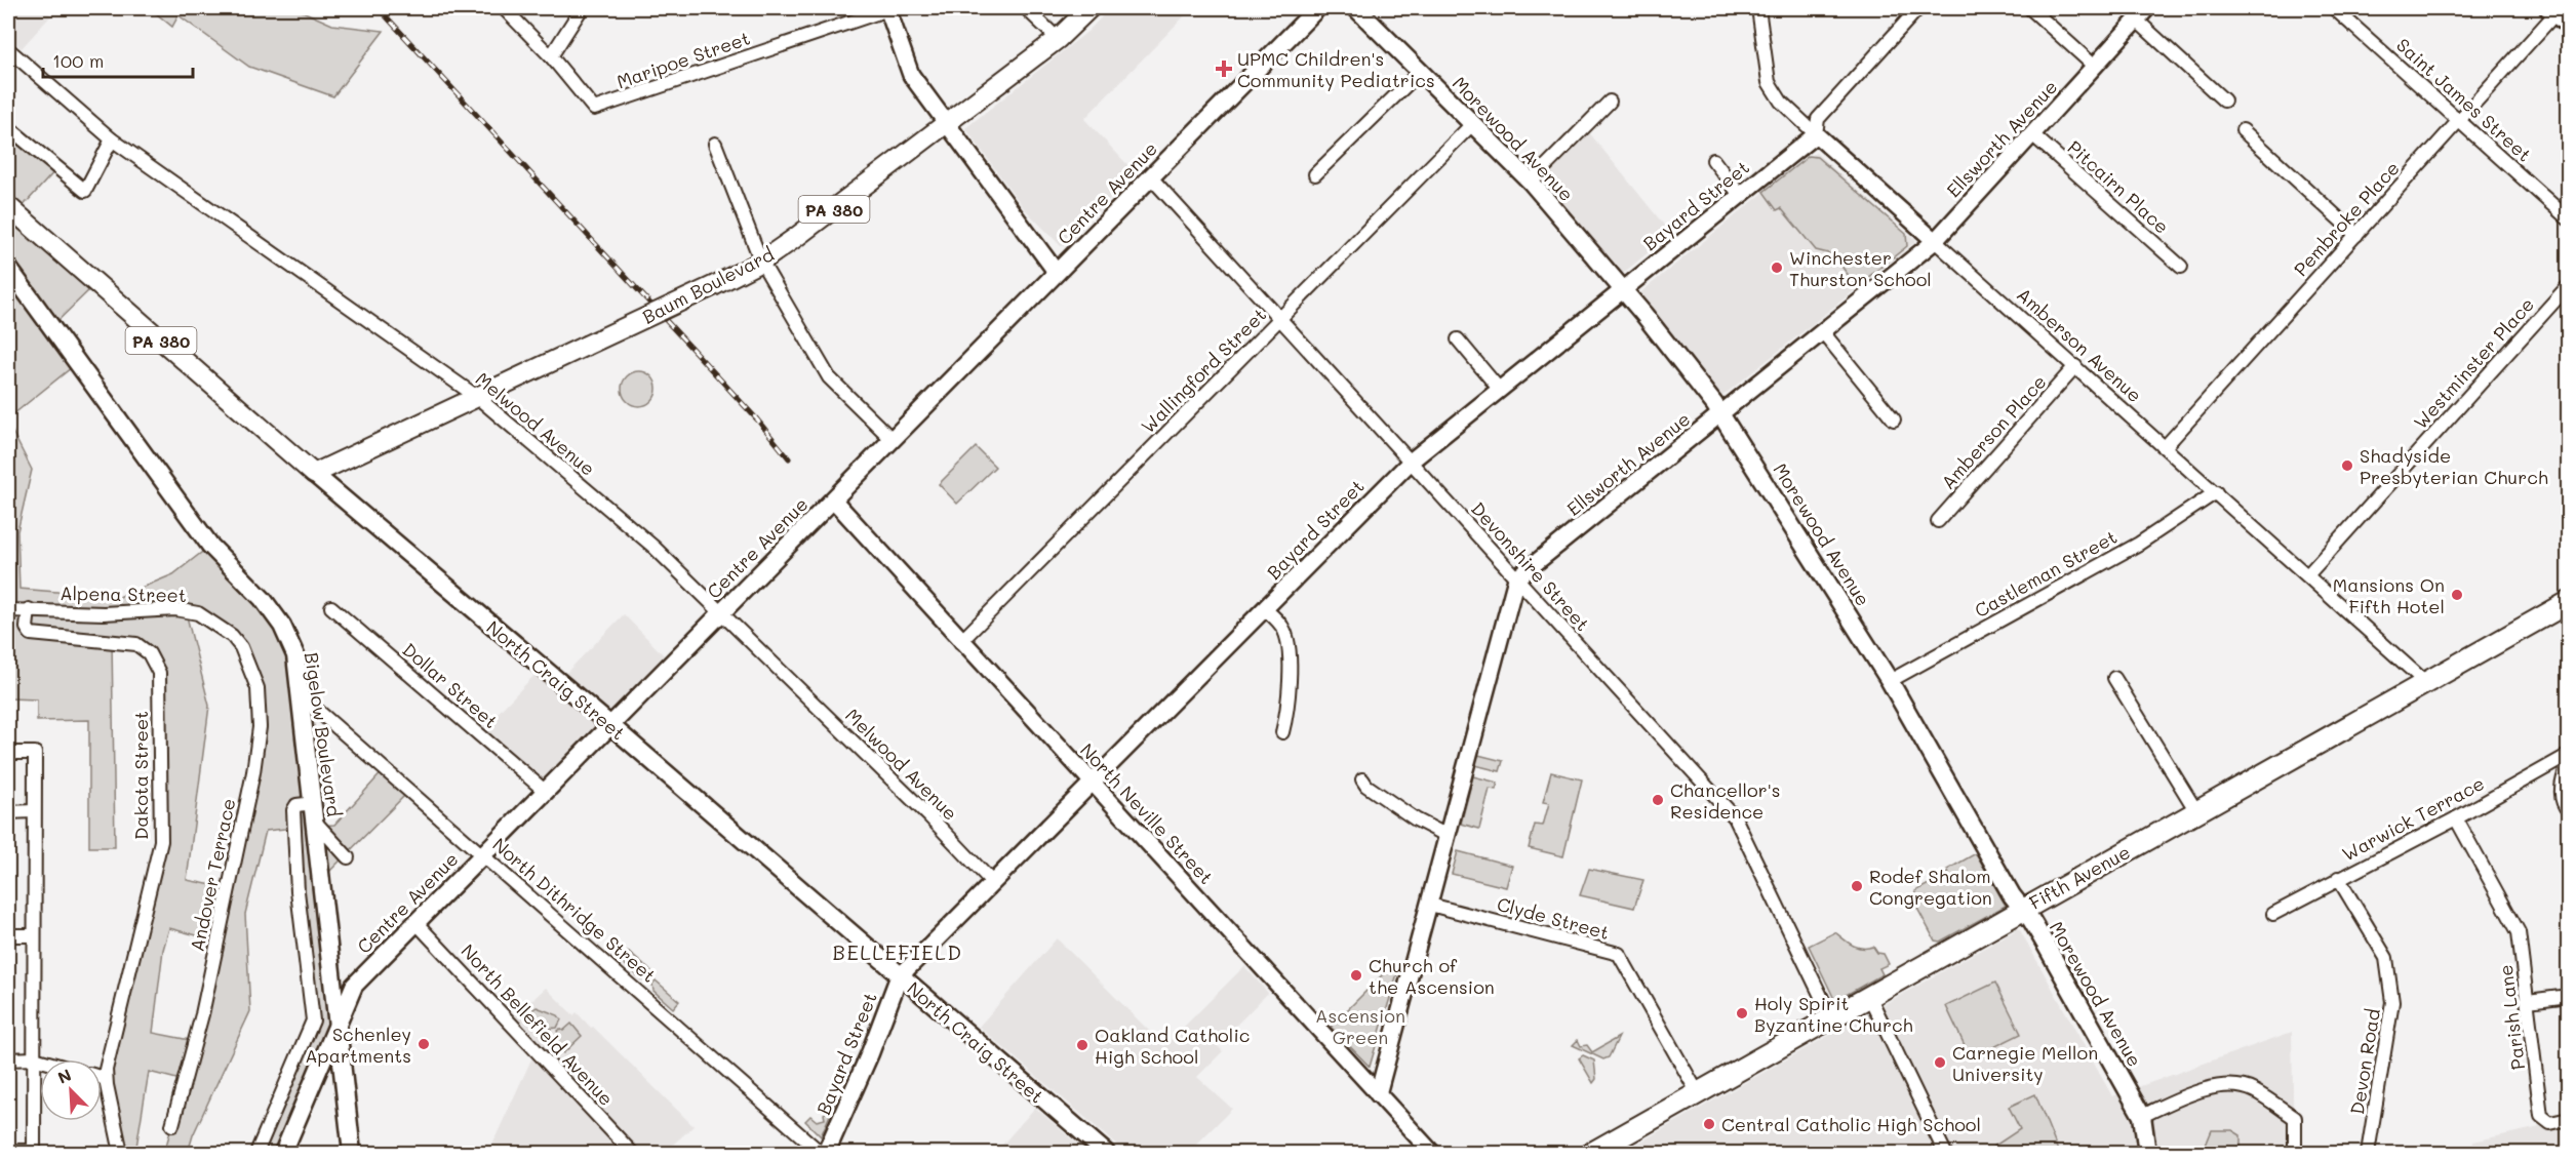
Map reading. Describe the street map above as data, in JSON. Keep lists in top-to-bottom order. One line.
{"streets":{"highway":["Fifth Avenue"],"main road":["Morewood Avenue","Centre Avenue","Bayard Street","PA 380","Baum Boulevard","North Craig Street","Bigelow Boulevard"],"street":["Maripoe Street","Saint James Street","Ellsworth Avenue","Pitcairn Place","Pembroke Place","Amberson Avenue","Westminster Place","Wallingford Street","Melwood Avenue","Amberson Place","Devonshire Street","Castleman Street","Alpena Street","Dollar Street","Dakota Street","North Neville Street","Warwick Terrace","Andover Terrace","North Dithridge Street","Clyde Street","Parish Lane","North Bellefield Avenue","Devon Road"]},"crossings":[["Saint James Street","Pembroke Place"],["Morewood Avenue","Ellsworth Avenue"],["Morewood Avenue","Bayard Street"],["Morewood Avenue","Wallingford Street"],["Morewood Avenue","Castleman Street"],["Morewood Avenue","Fifth Avenue"],["Ellsworth Avenue","Pitcairn Place"],["Ellsworth Avenue","Amberson Avenue"],["Ellsworth Avenue","Devonshire Street"],["Centre Avenue","Melwood Avenue"],["Centre Avenue","Devonshire Street"],["Centre Avenue","North Craig Street"],["Centre Avenue","Dollar Street"],["Centre Avenue","Bigelow Boulevard"],["Centre Avenue","North Neville Street"],["Centre Avenue","North Dithridge Street"],["Centre Avenue","North Bellefield Avenue"],["Bayard Street","Amberson Avenue"],["Bayard Street","Melwood Avenue"],["Bayard Street","Devonshire Street"],["Bayard Street","North Craig Street"],["Bayard Street","North Neville Street"],["Pembroke Place","Amberson Avenue"],["Baum Boulevard","Melwood Avenue"],["Baum Boulevard","North Craig Street"],["Amberson Avenue","Westminster Place"],["Amberson Avenue","Amberson Place"],["Amberson Avenue","Castleman Street"],["Amberson Avenue","Fifth Avenue"],["Wallingford Street","Devonshire Street"],["Wallingford Street","North Neville Street"],["Devonshire Street","Fifth Avenue"],["Alpena Street","Dakota Street"],["Alpena Street","Andover Terrace"],["Bigelow Boulevard","North Dithridge Street"],["Warwick Terrace","Parish Lane"],["Warwick Terrace","Devon Road"],["Fifth Avenue","Clyde Street"]],"districts":["BELLEFIELD"],"parks":["Ascension Green"],"places":{"health":["UPMC Children's Community Pediatrics"],"other":["Winchester Thurston School","Shadyside Presbyterian Church","Mansions On Fifth Hotel","Chancellor's Residence","Rodef Shalom Congregation","Church of the Ascension","Holy Spirit Byzantine Church","Schenley Apartments","Oakland Catholic High School","Carnegie Mellon University","Central Catholic High School"]},"scale_bar":"100 m","north":"top left"}
